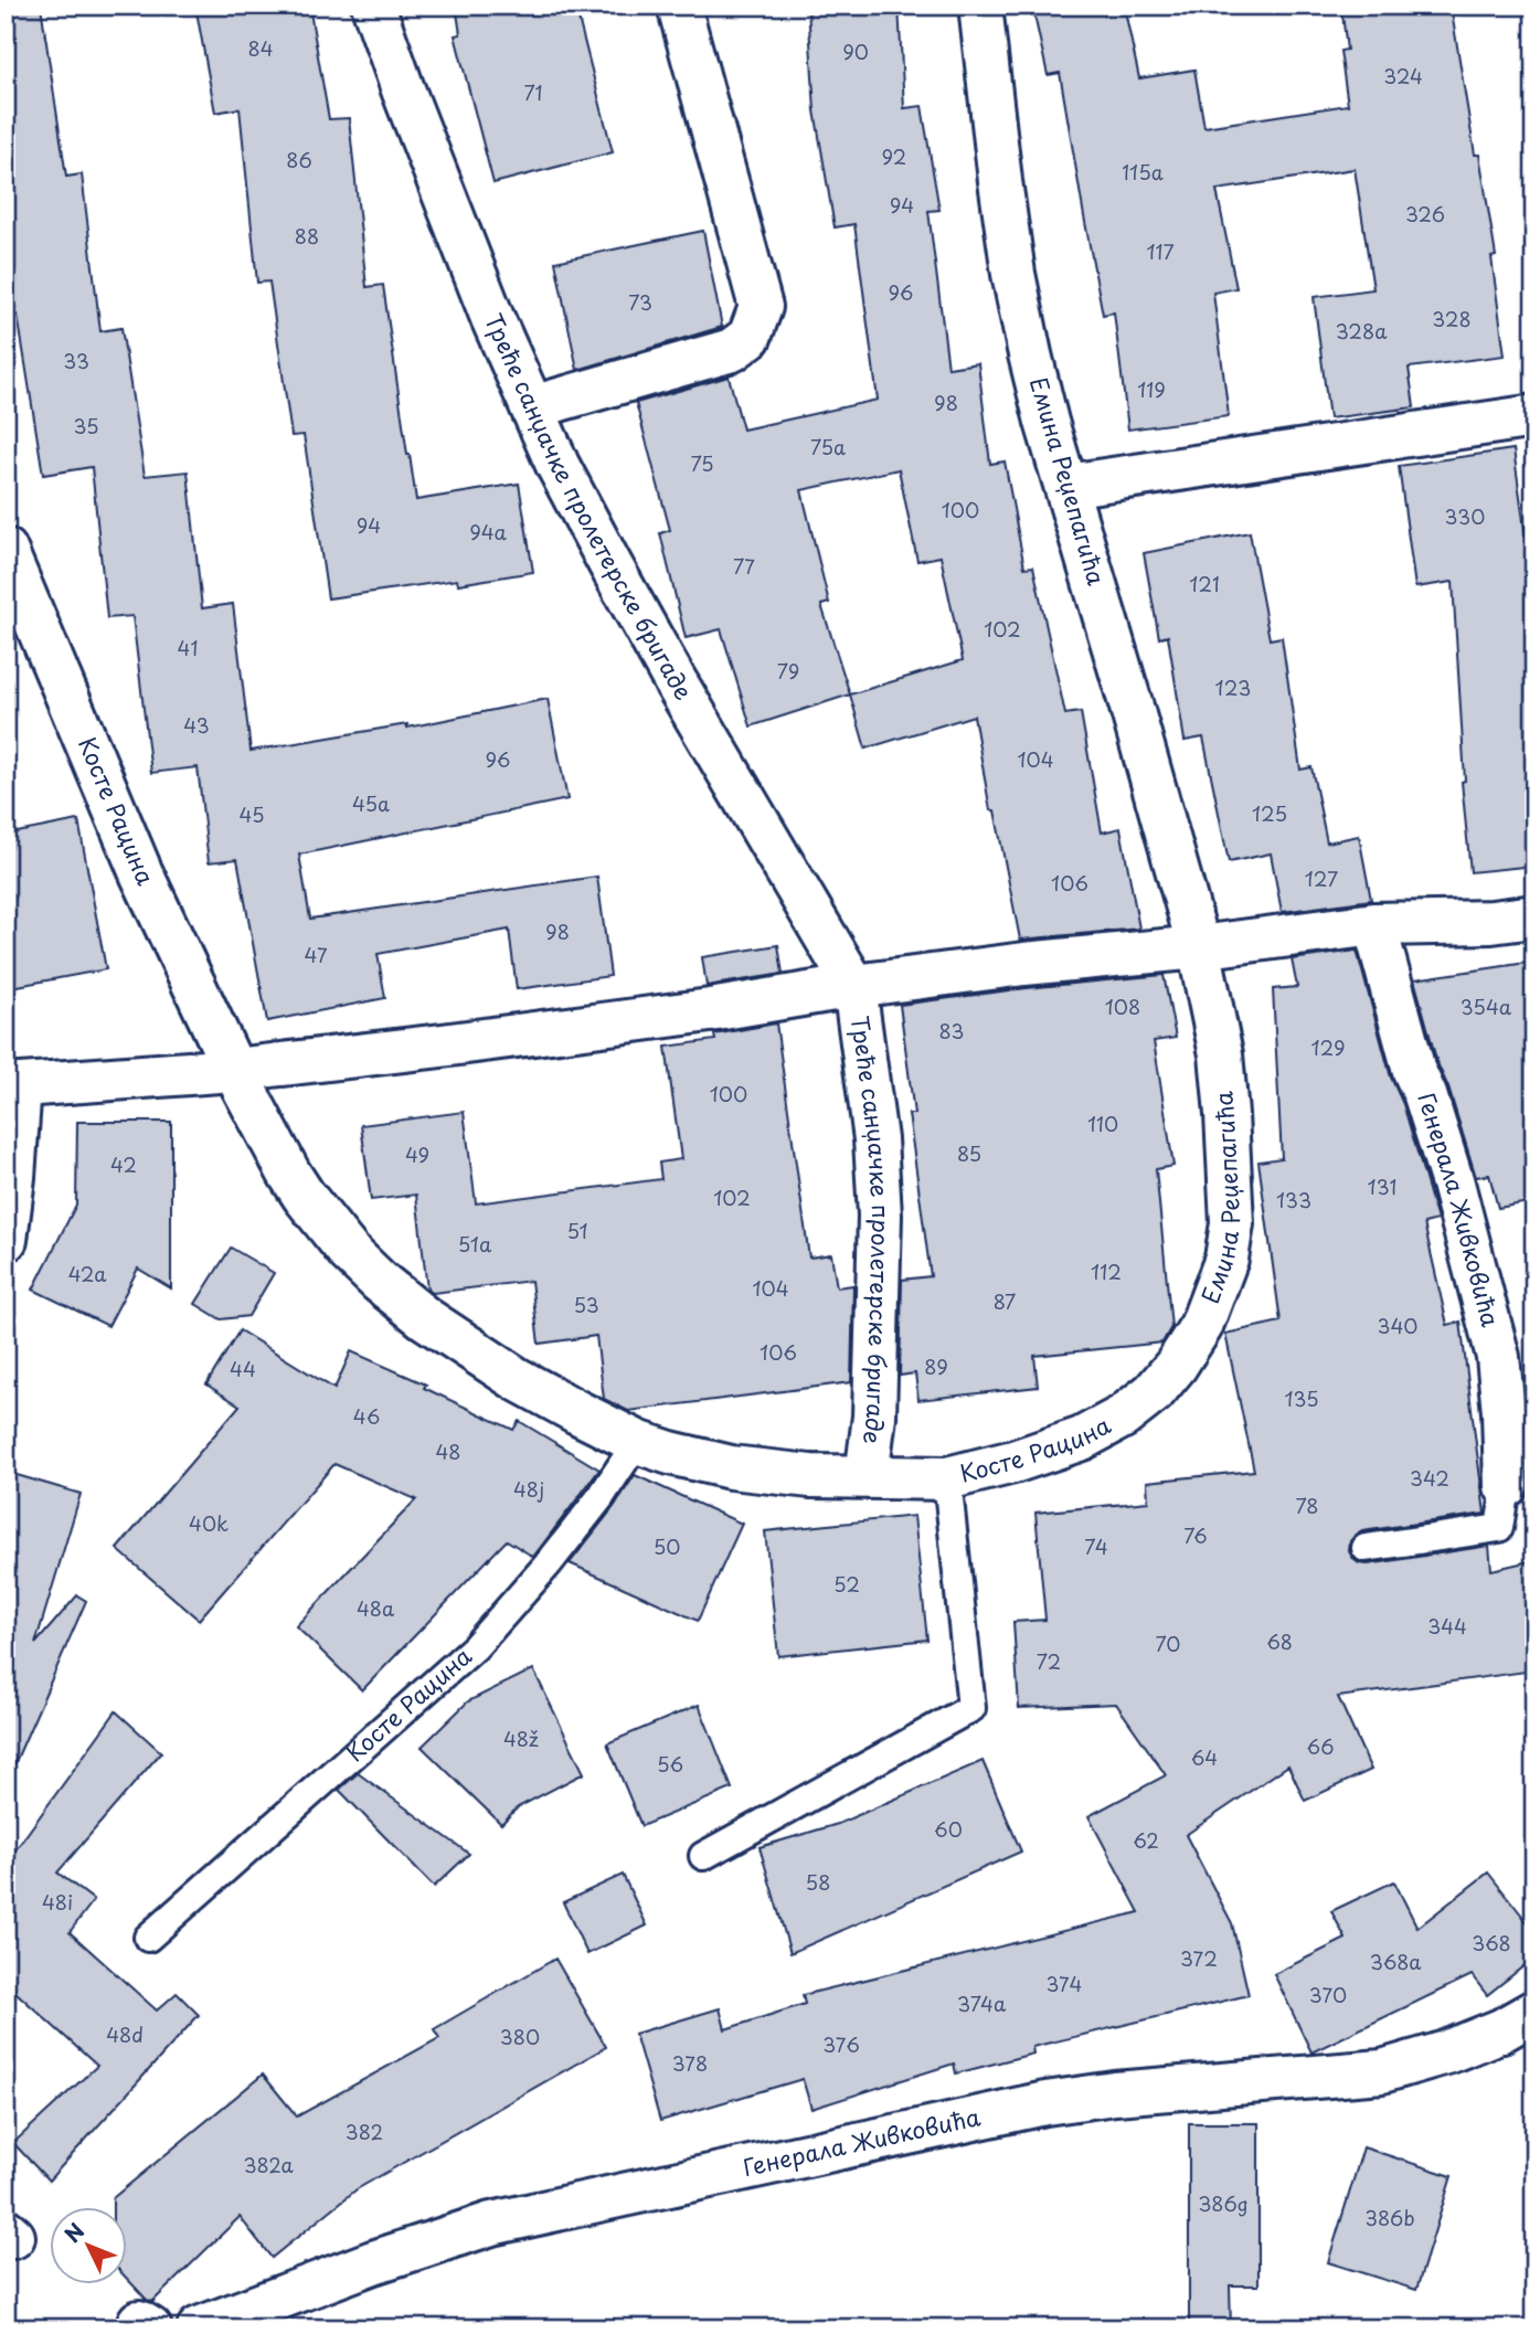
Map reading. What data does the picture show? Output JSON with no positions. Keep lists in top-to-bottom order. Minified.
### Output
{"streets":{"street":["Емина Реџепагића","Треће санџачке пролетерске бригаде","Косте Рацина","Генерала Живковића"]},"crossings":[["Емина Реџепагића","Треће санџачке пролетерске бригаде"],["Емина Реџепагића","Косте Рацина"],["Треће санџачке пролетерске бригаде","Косте Рацина"]],"house_numbers":["84","90","324","71","92","86","115a","94","326","88","117","96","73","328","328a","33","119","98","35","75a","75","100","330","94","94a","77","121","102","41","79","123","43","96","104","45a","125","45","127","106","98","47","108","354a","83","129","100","110","85","49","42","131","102","133","51","51a","112","42a","104","87","53","340","106","89","44","135","46","48","342","48j","78","40k","76","50","74","52","48a","344","68","70","72","48ž","66","64","56","60","62","58","48i","368","372","368a","374","370","374a","48d","380","376","378","382","382a","386g","386b"],"north":"top left"}
